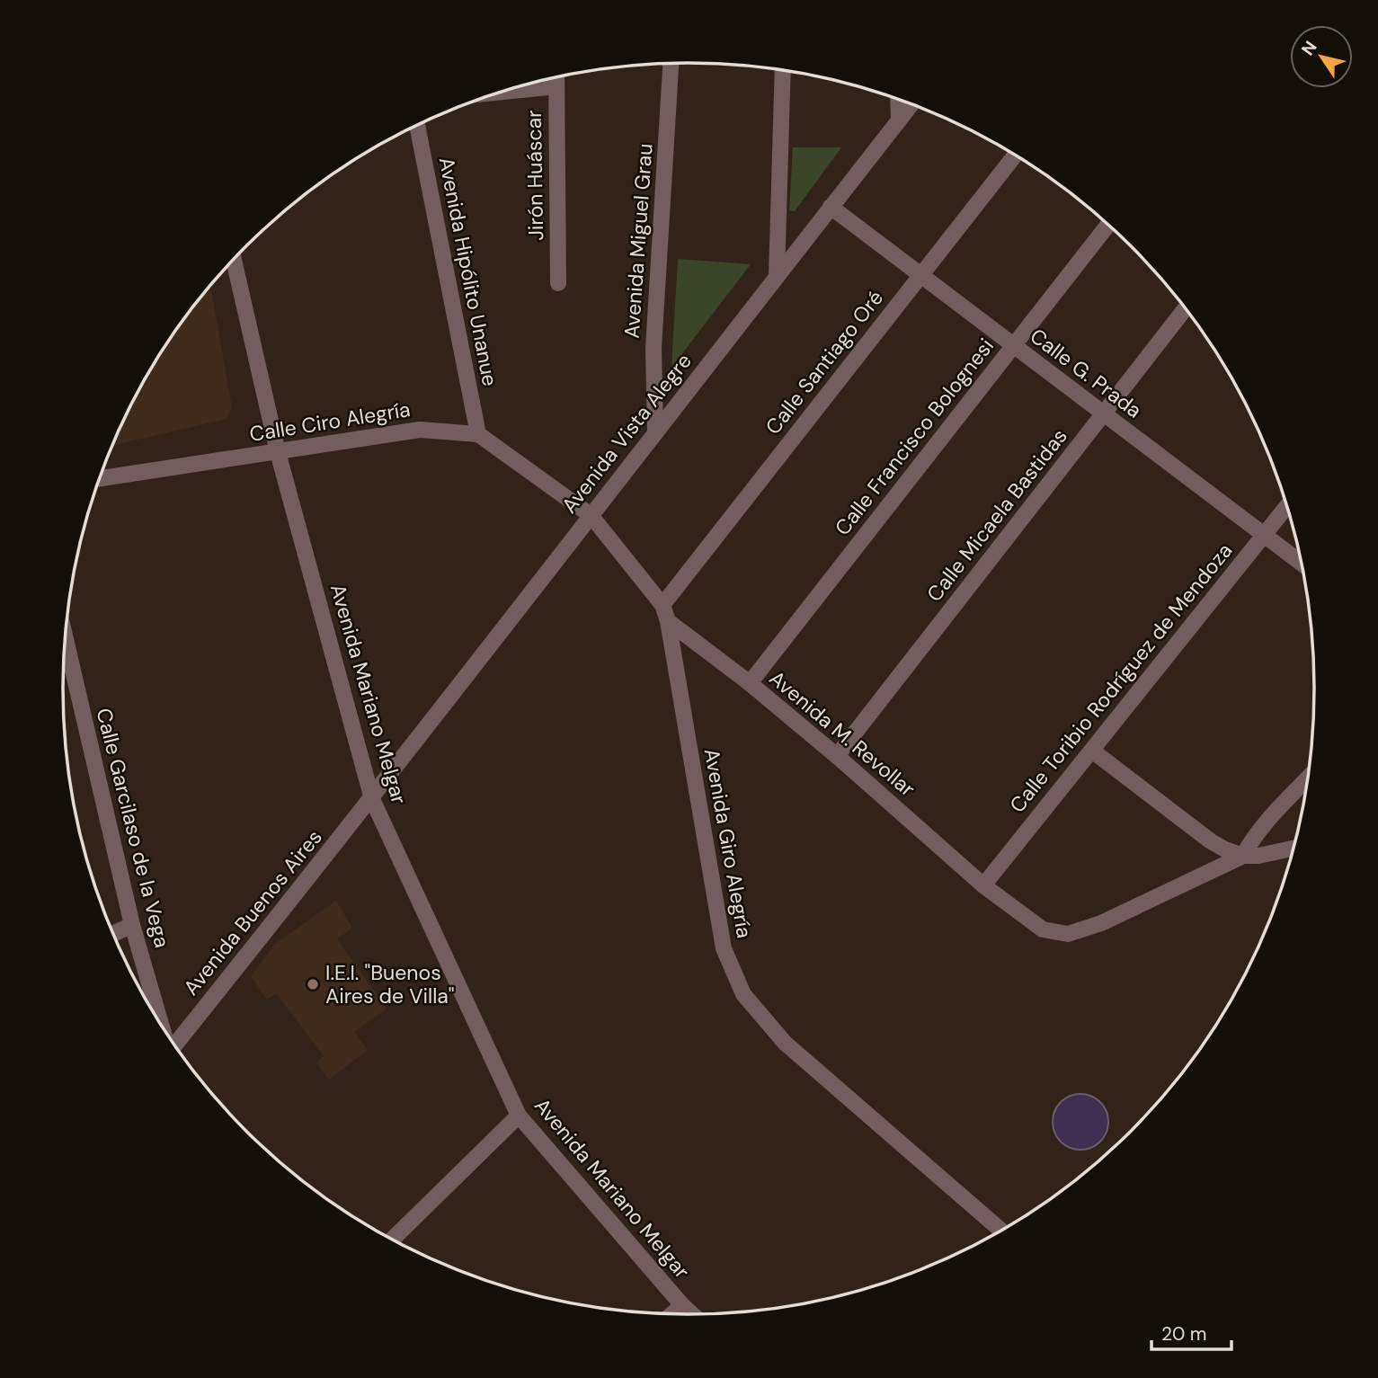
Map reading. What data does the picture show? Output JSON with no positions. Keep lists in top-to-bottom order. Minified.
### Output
{"streets":{"street":["Jirón Huáscar","Avenida Miguel Grau","Avenida Hipólito Unanue","Calle Santiago Oré","Calle G. Prada","Calle Ciro Alegría","Avenida Vista Alegre","Calle Francisco Bolognesi","Calle Micaela Bastidas","Calle Toribio Rodríguez de Mendoza","Avenida Mariano Melgar","Avenida M. Revollar","Calle Garcilaso de la Vega","Avenida Giro Alegría","Avenida Buenos Aires"]},"crossings":[["Avenida Miguel Grau","Avenida Vista Alegre"],["Avenida Hipólito Unanue","Calle Ciro Alegría"],["Calle Santiago Oré","Calle G. Prada"],["Calle Santiago Oré","Avenida Giro Alegría"],["Calle G. Prada","Avenida Vista Alegre"],["Calle G. Prada","Calle Francisco Bolognesi"],["Calle G. Prada","Calle Micaela Bastidas"],["Calle G. Prada","Calle Toribio Rodríguez de Mendoza"],["Calle Ciro Alegría","Avenida Mariano Melgar"],["Avenida Vista Alegre","Avenida Mariano Melgar"],["Avenida Vista Alegre","Avenida Giro Alegría"],["Avenida Vista Alegre","Avenida Buenos Aires"],["Calle Francisco Bolognesi","Avenida M. Revollar"],["Calle Micaela Bastidas","Avenida M. Revollar"],["Calle Toribio Rodríguez de Mendoza","Avenida M. Revollar"],["Avenida Mariano Melgar","Avenida Buenos Aires"],["Avenida M. Revollar","Avenida Giro Alegría"]],"places":["I.E.I. \"Buenos Aires de Villa\""],"scale_bar":"20 m","north":"top left"}
